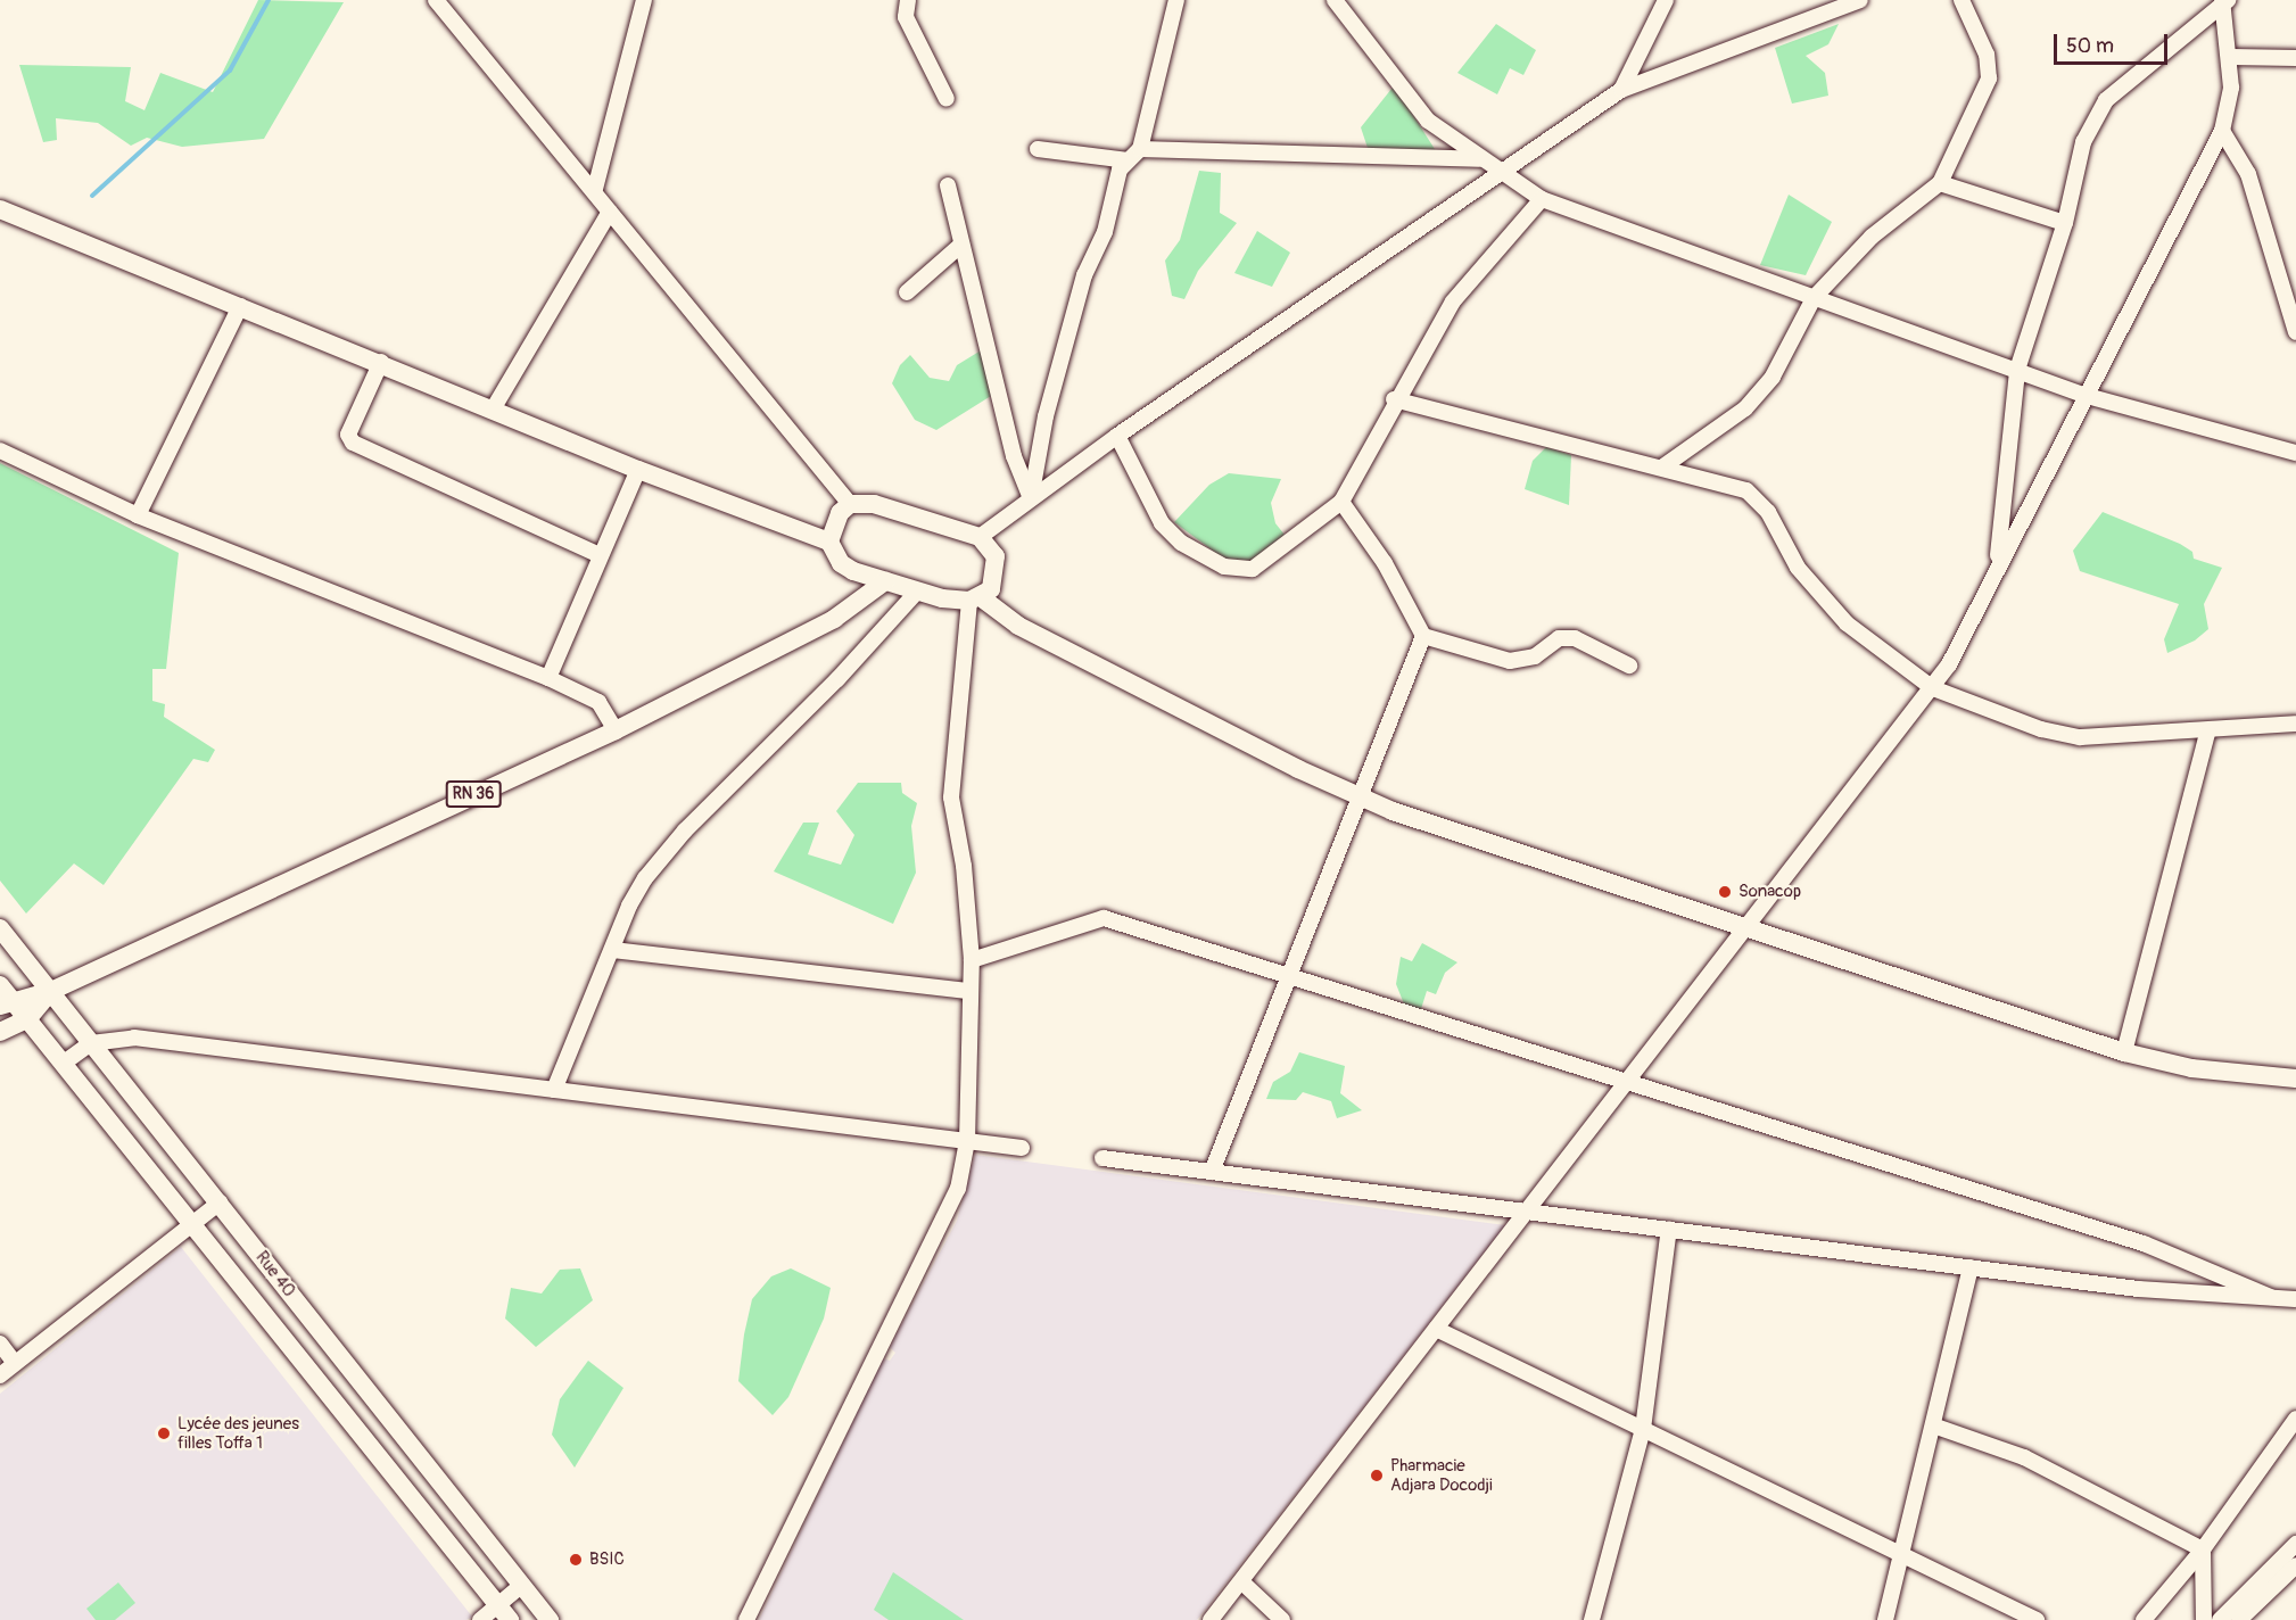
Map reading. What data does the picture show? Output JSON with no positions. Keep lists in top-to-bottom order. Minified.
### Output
{"streets":{"main road":["RN 36","Rue 40"]},"crossings":[["RN 36","Rue 40"]],"places":["Sonacop","Lycée des jeunes filles Toffa 1","Pharmacie Adjara Docodji","BSIC"],"scale_bar":"50 m"}
